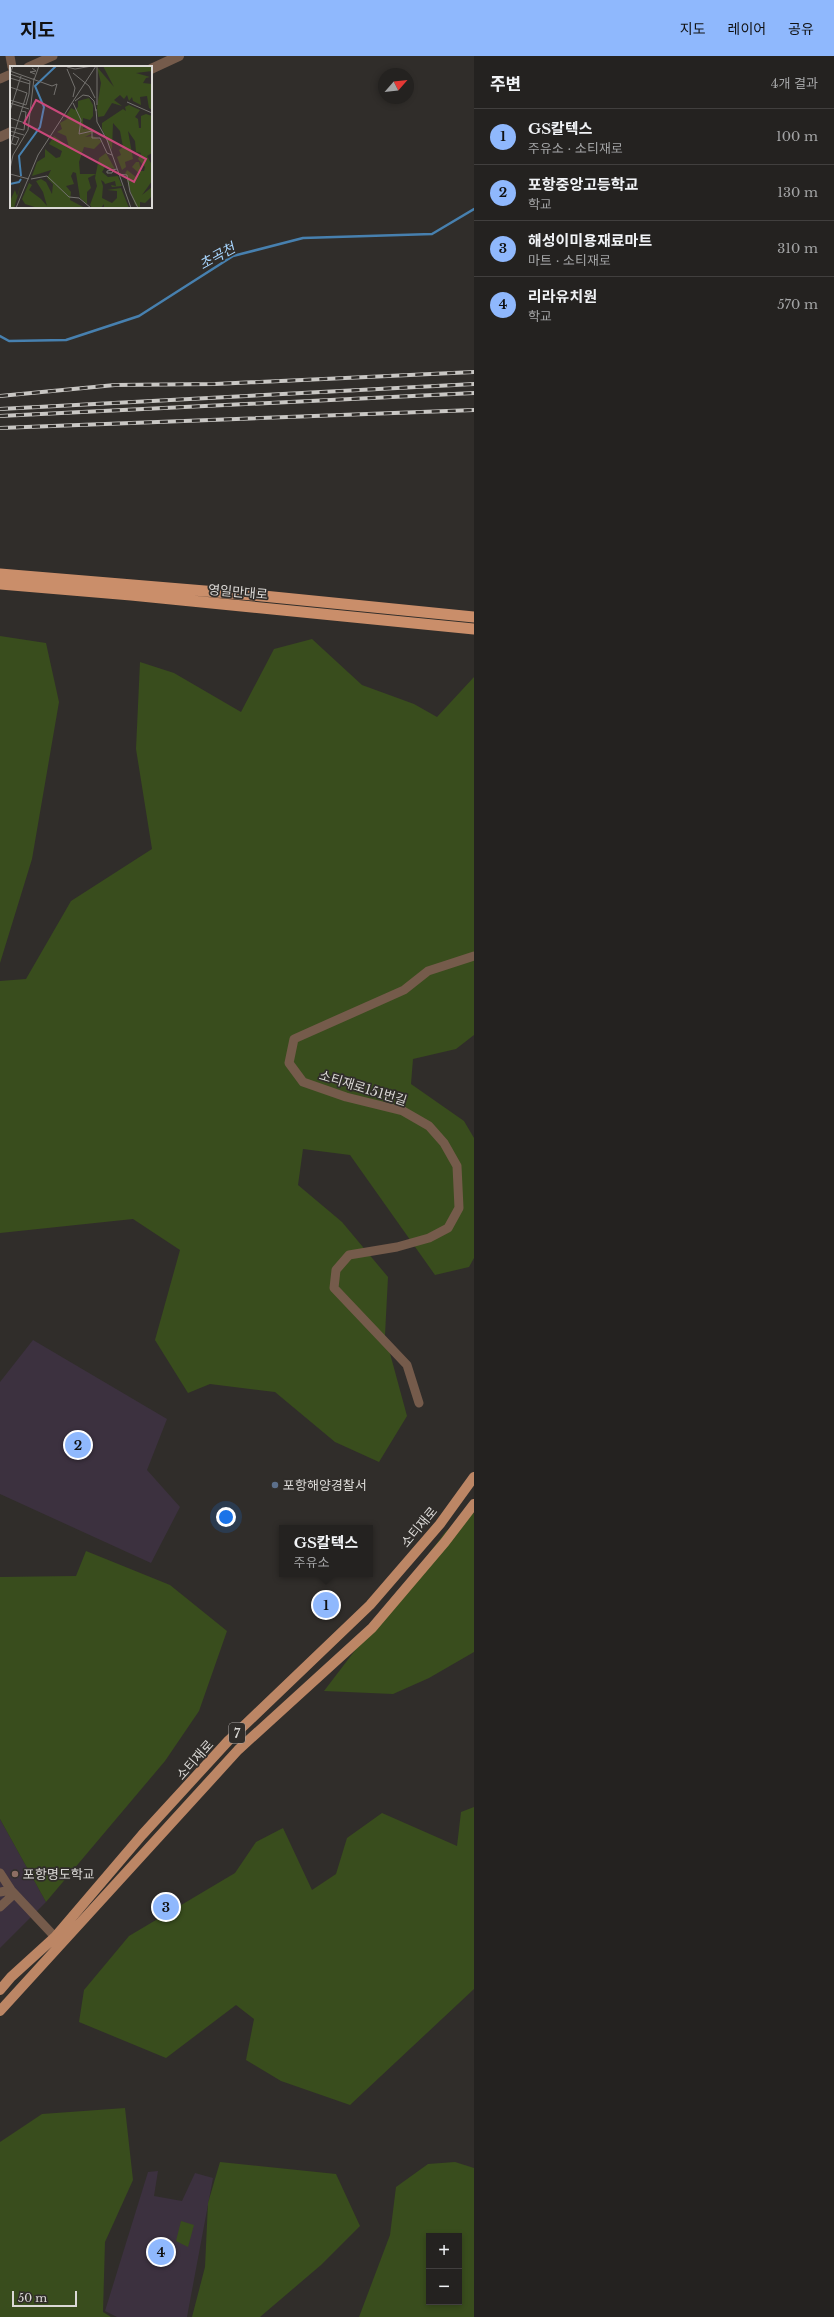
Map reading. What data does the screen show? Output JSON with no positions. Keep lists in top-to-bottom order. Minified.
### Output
{"streets":{"highway":["영일만대로"],"main road":["소티재로","7"],"street":["소티재로151번길"]},"water":["초곡천"],"places":["포항해양경찰서","포항명도학교"],"scale_bar":"50 m","north":"top right","page":{"header":"지도","nav":["지도","레이어","공유"],"heading":["주변","4개 결과"],"list":[{"mark":"1","name":"GS칼텍스","note":"주유소 · 소티재로","value":"100 m"},{"mark":"2","name":"포항중앙고등학교","note":"학교","value":"130 m"},{"mark":"3","name":"해성이미용재료마트","note":"마트 · 소티재로","value":"310 m"},{"mark":"4","name":"리라유치원","note":"학교","value":"570 m"}],"pins":["2","1","3","4"],"popup":["GS칼텍스","주유소"],"map_buttons":["+","−"],"scale":"50 m"}}
